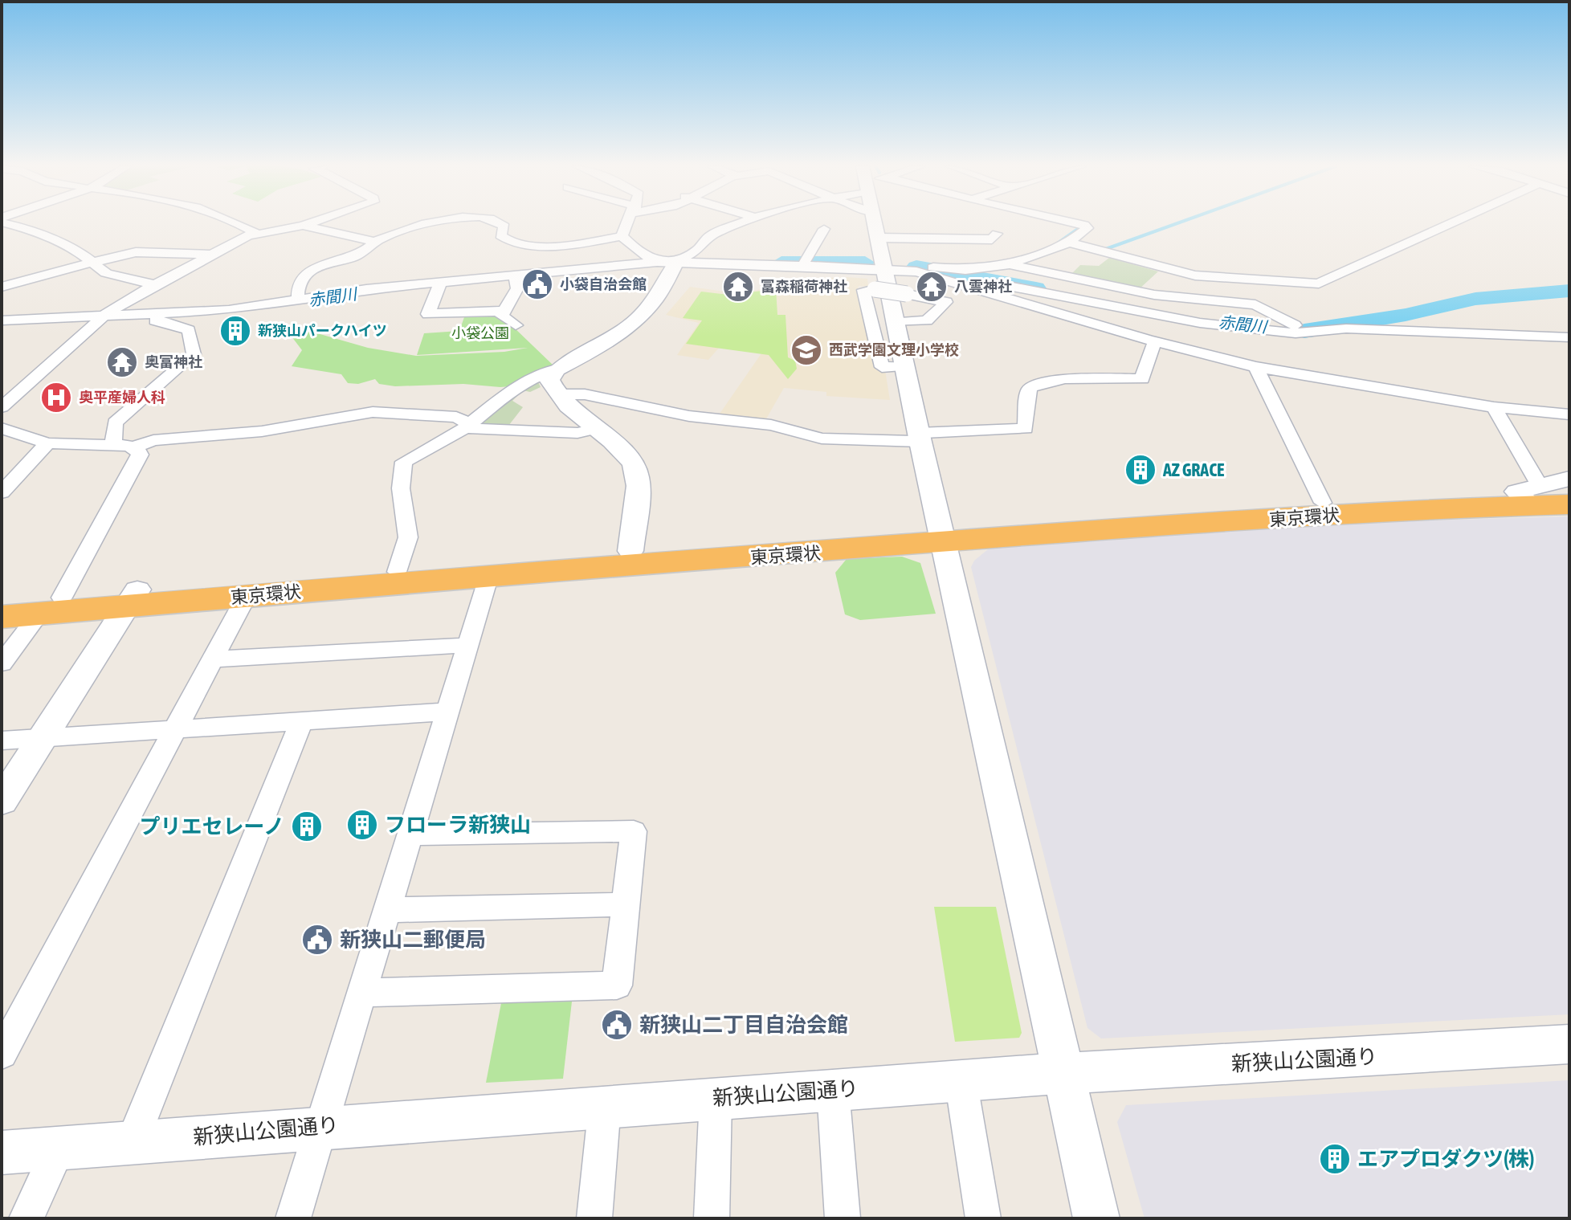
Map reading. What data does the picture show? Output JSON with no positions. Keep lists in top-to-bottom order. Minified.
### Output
{"streets":{"highway":["東京環状"],"street":["新狭山公園通り"]},"water":["赤間川"],"parks":["小袋公園"],"places":{"public building":["小袋自治会館","新狭山二郵便局","新狭山二丁目自治会館"],"temple":["冨森稲荷神社","八雲神社","奥富神社"],"building":["新狭山パークハイツ","AZ GRACE","フローラ新狭山","プリエセレーノ","エアプロダクツ(株)"],"school or university":["西武学園文理小学校"],"hospital":["奥平産婦人科"]}}
